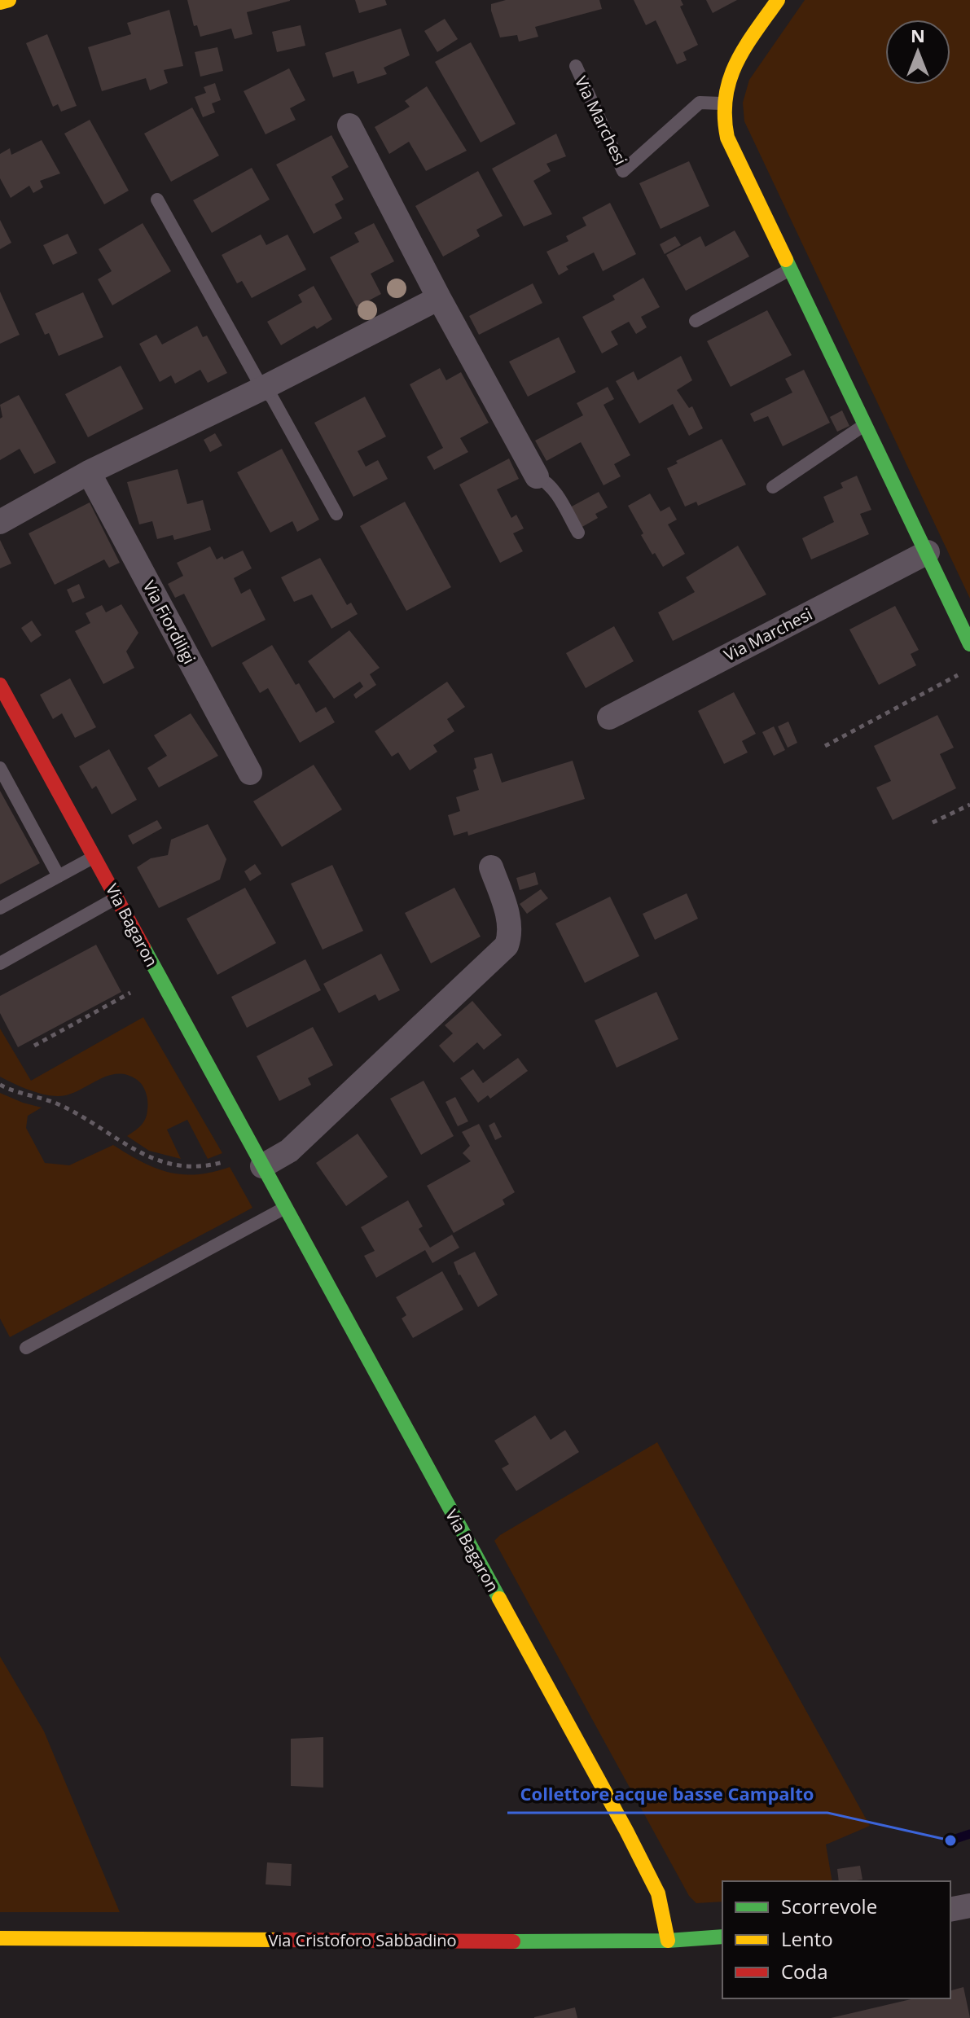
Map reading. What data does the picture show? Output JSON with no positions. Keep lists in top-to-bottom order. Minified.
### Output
{"streets":{"street":["Via Marchesi","Via Fiordiligi","Via Bagaron","Via Cristoforo Sabbadino"]},"crossings":[["Via Bagaron","Via Cristoforo Sabbadino"]],"places":["Collettore acque basse Campalto"],"legend":["Scorrevole","Lento","Coda"],"north":"top"}
